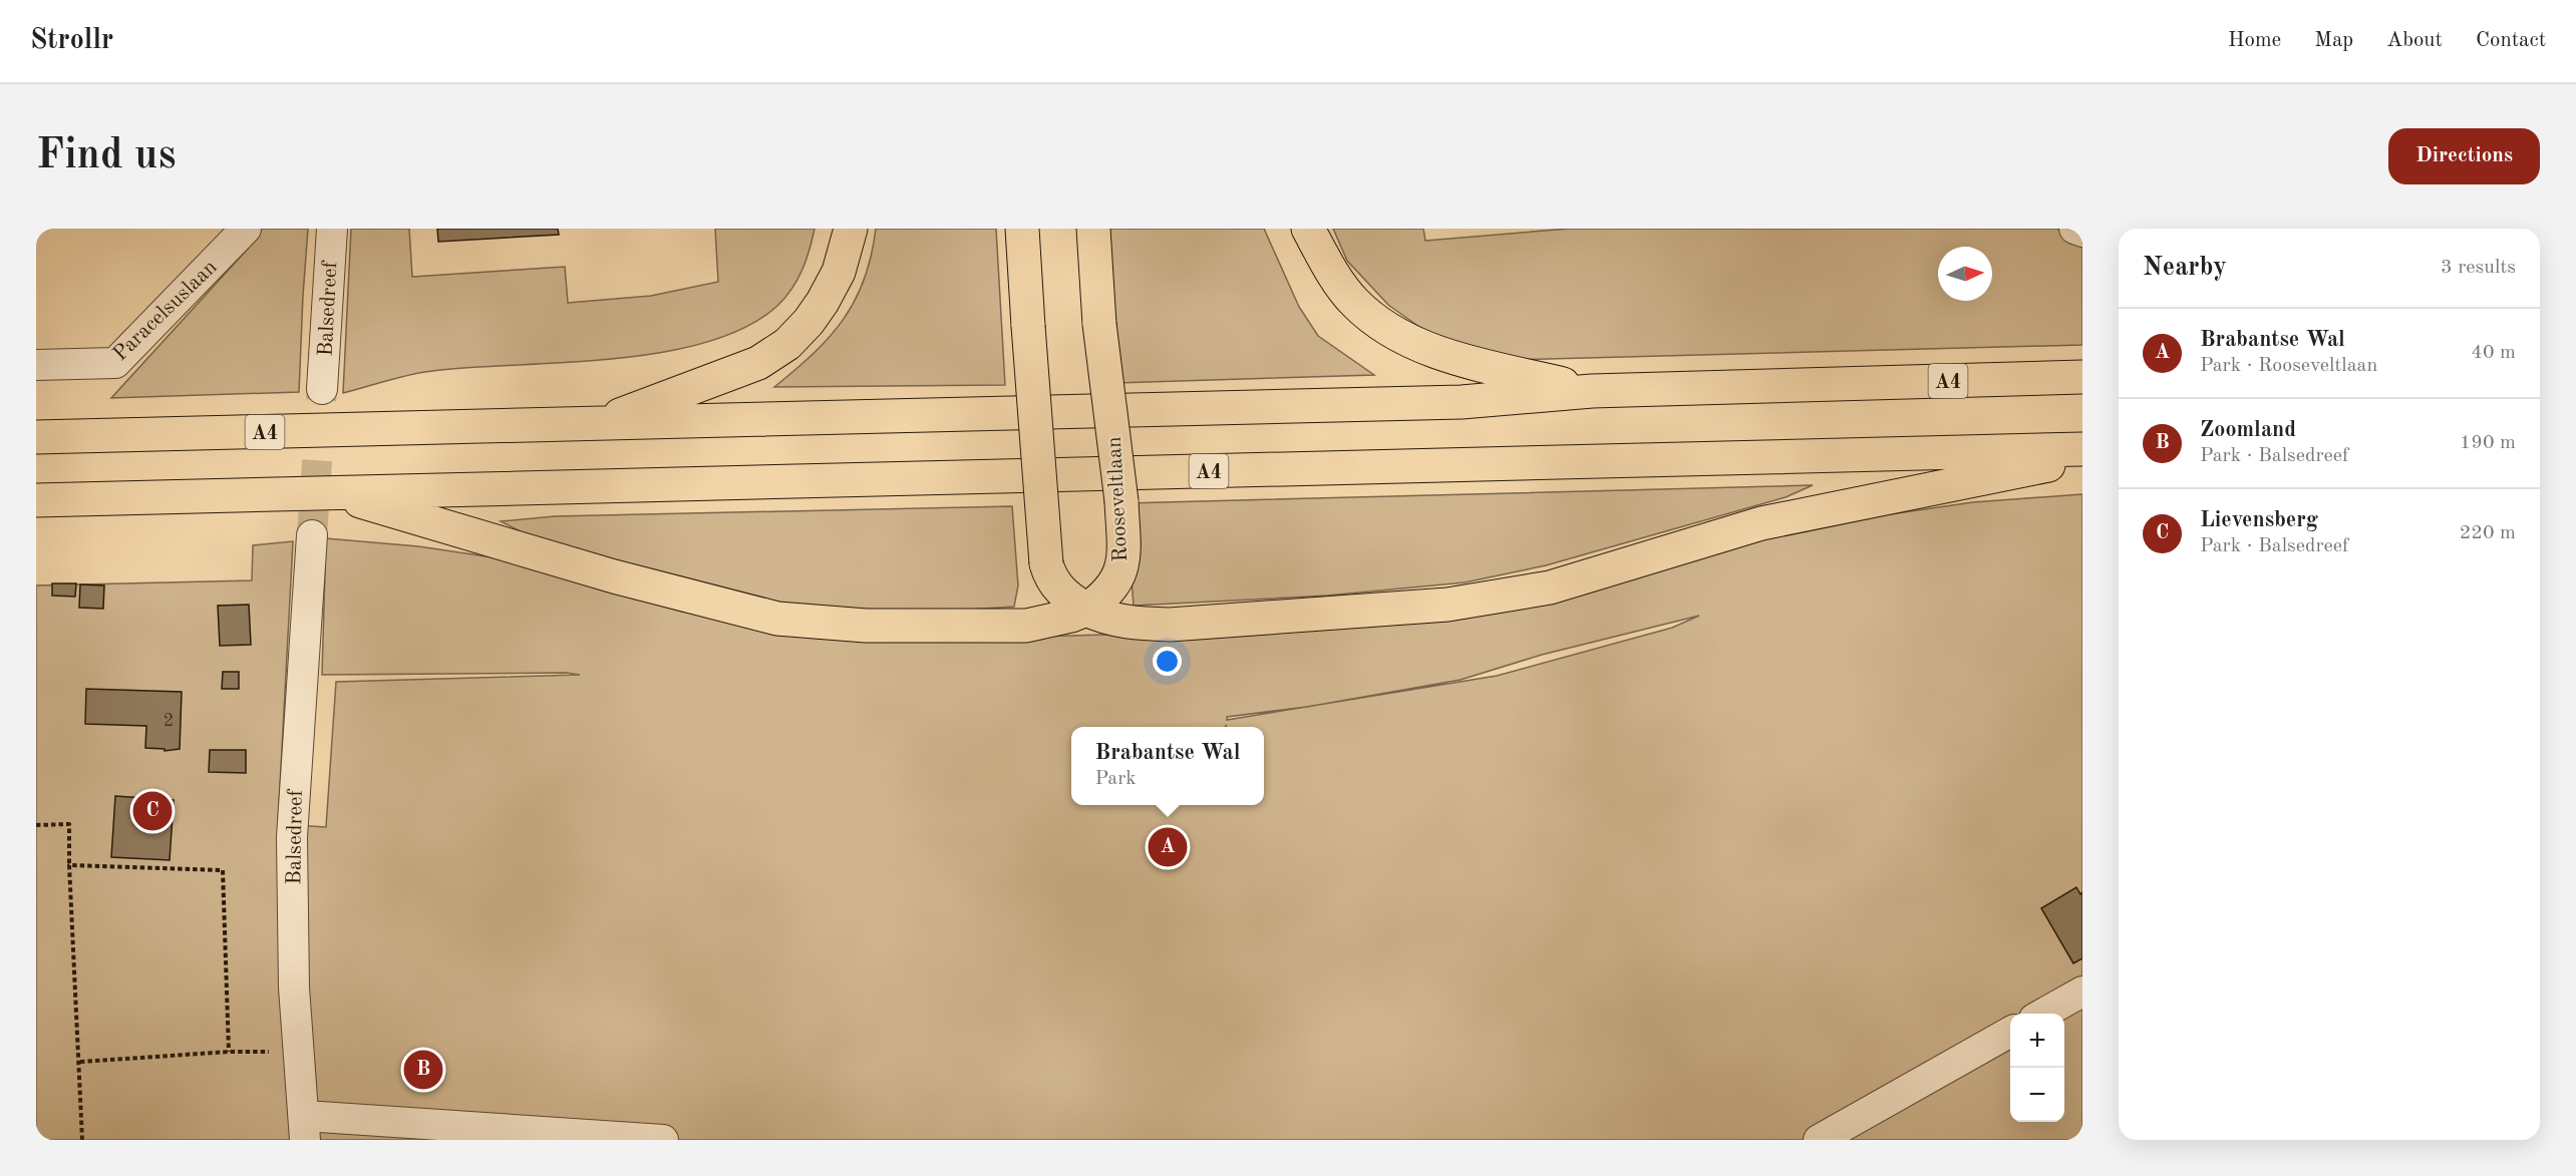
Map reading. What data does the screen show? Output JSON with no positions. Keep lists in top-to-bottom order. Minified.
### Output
{"streets":{"main road":["A4","Rooseveltlaan"],"street":["Balsedreef","Paracelsuslaan"]},"crossings":[["A4","Rooseveltlaan"]],"house_numbers":["2"],"north":"right","page":{"header":"Strollr","nav":["Home","Map","About","Contact"],"buttons":"Directions","title":"Find us","heading":["Nearby","3 results"],"list":[{"mark":"A","name":"Brabantse Wal","note":"Park · Rooseveltlaan","value":"40 m"},{"mark":"B","name":"Zoomland","note":"Park · Balsedreef","value":"190 m"},{"mark":"C","name":"Lievensberg","note":"Park · Balsedreef","value":"220 m"}],"popup":["Brabantse Wal","Park"],"pins":["C","A","B"],"map_buttons":["+","−"]}}
